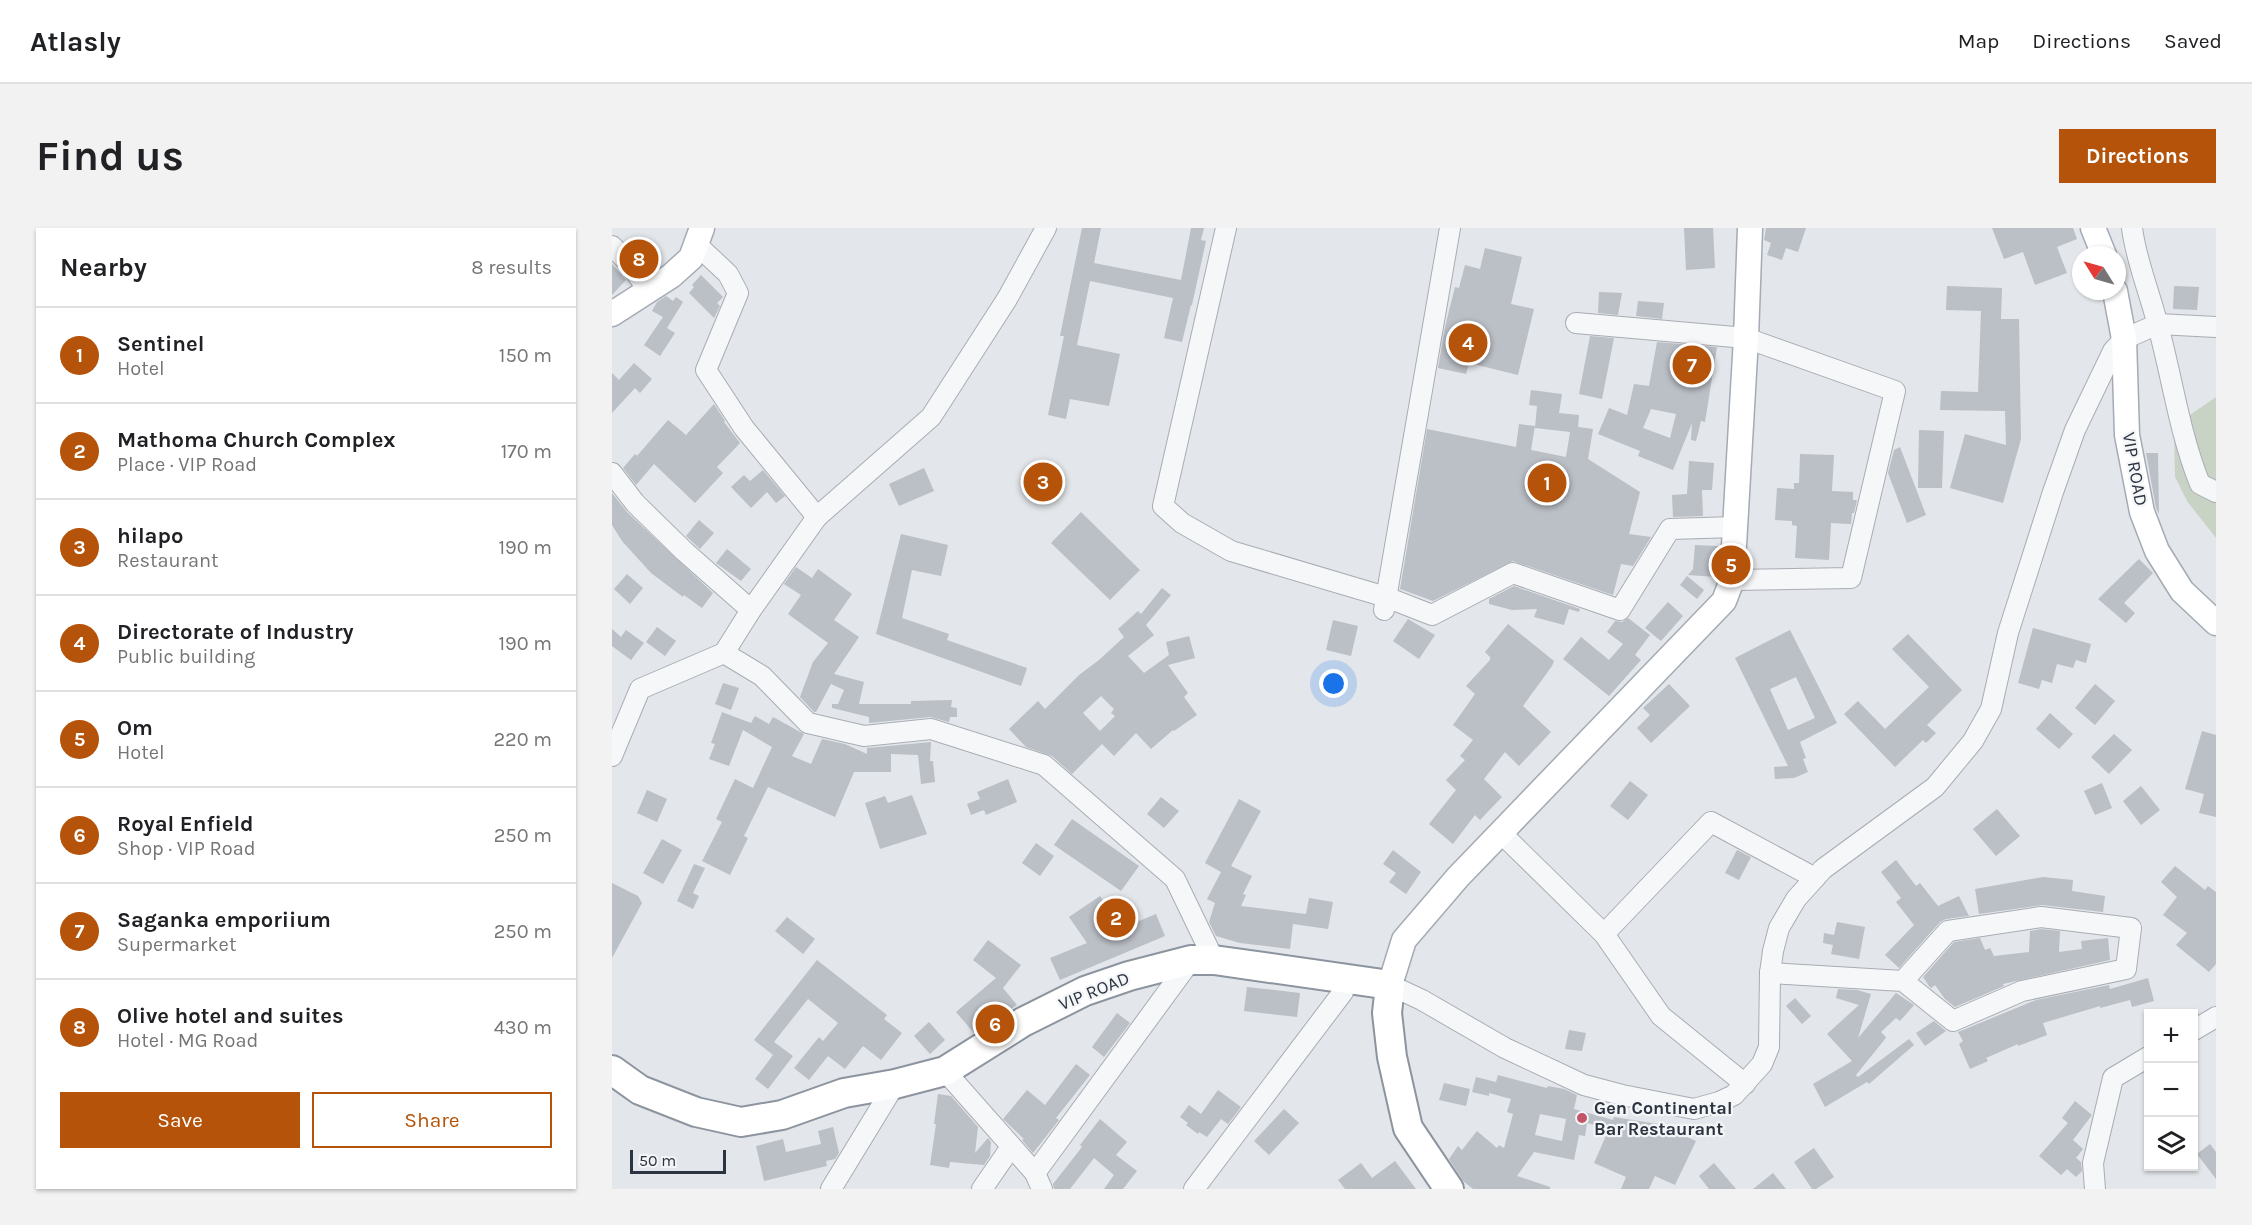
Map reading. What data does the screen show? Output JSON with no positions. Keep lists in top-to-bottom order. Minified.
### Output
{"streets":{"highway":["VIP ROAD"]},"places":["Gen Continental Bar Restaurant"],"scale_bar":"50 m","north":"top left","page":{"header":"Atlasly","nav":["Map","Directions","Saved"],"buttons":["Directions",["Save","Share"]],"title":"Find us","heading":["Nearby","8 results"],"pins":["8","4","7","3","1","5","2","6"],"list":[{"mark":"1","name":"Sentinel","note":"Hotel","value":"150 m"},{"mark":"2","name":"Mathoma Church Complex","note":"Place · VIP Road","value":"170 m"},{"mark":"3","name":"hilapo","note":"Restaurant","value":"190 m"},{"mark":"4","name":"Directorate of Industry","note":"Public building","value":"190 m"},{"mark":"5","name":"Om","note":"Hotel","value":"220 m"},{"mark":"6","name":"Royal Enfield","note":"Shop · VIP Road","value":"250 m"},{"mark":"7","name":"Saganka emporiium","note":"Supermarket","value":"250 m"},{"mark":"8","name":"Olive hotel and suites","note":"Hotel · MG Road","value":"430 m"}],"map_buttons":["+","−"],"scale":"50 m"}}
